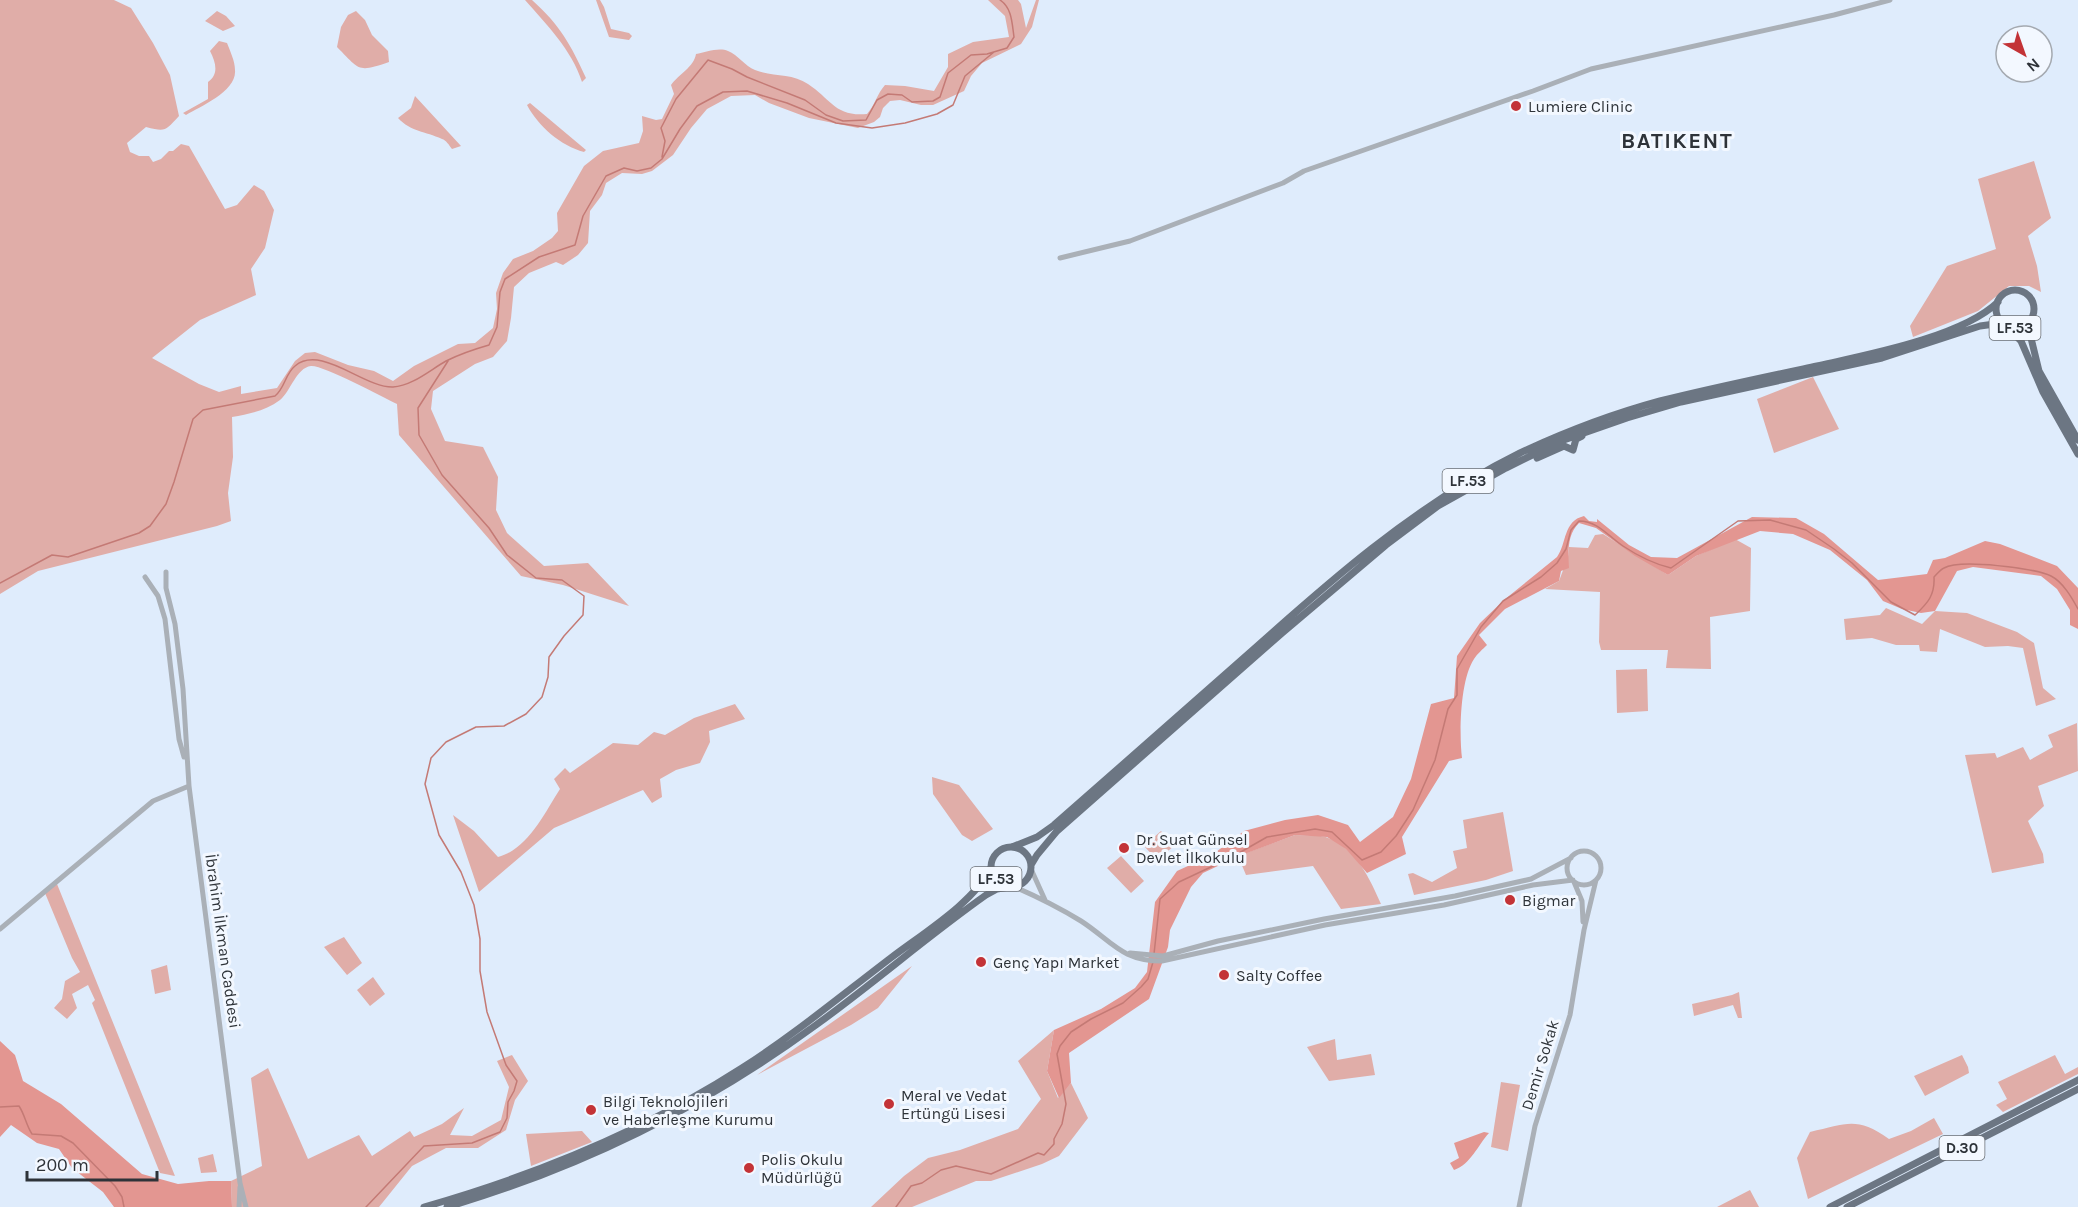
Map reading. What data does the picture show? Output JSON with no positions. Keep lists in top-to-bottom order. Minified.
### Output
{"streets":{"highway":["LF.53","D.30"],"street":["İbrahim İlkman Caddesi","Demir Sokak"]},"districts":["BATIKENT"],"places":["Lumiere Clinic","Dr. Suat Günsel Devlet İlkokulu","Bigmar","Genç Yapı Market","Salty Coffee","Meral ve Vedat Ertüngü Lisesi","Bilgi Teknolojileri ve Haberleşme Kurumu","Polis Okulu Müdürlüğü"],"scale_bar":"200 m","north":"bottom right"}
